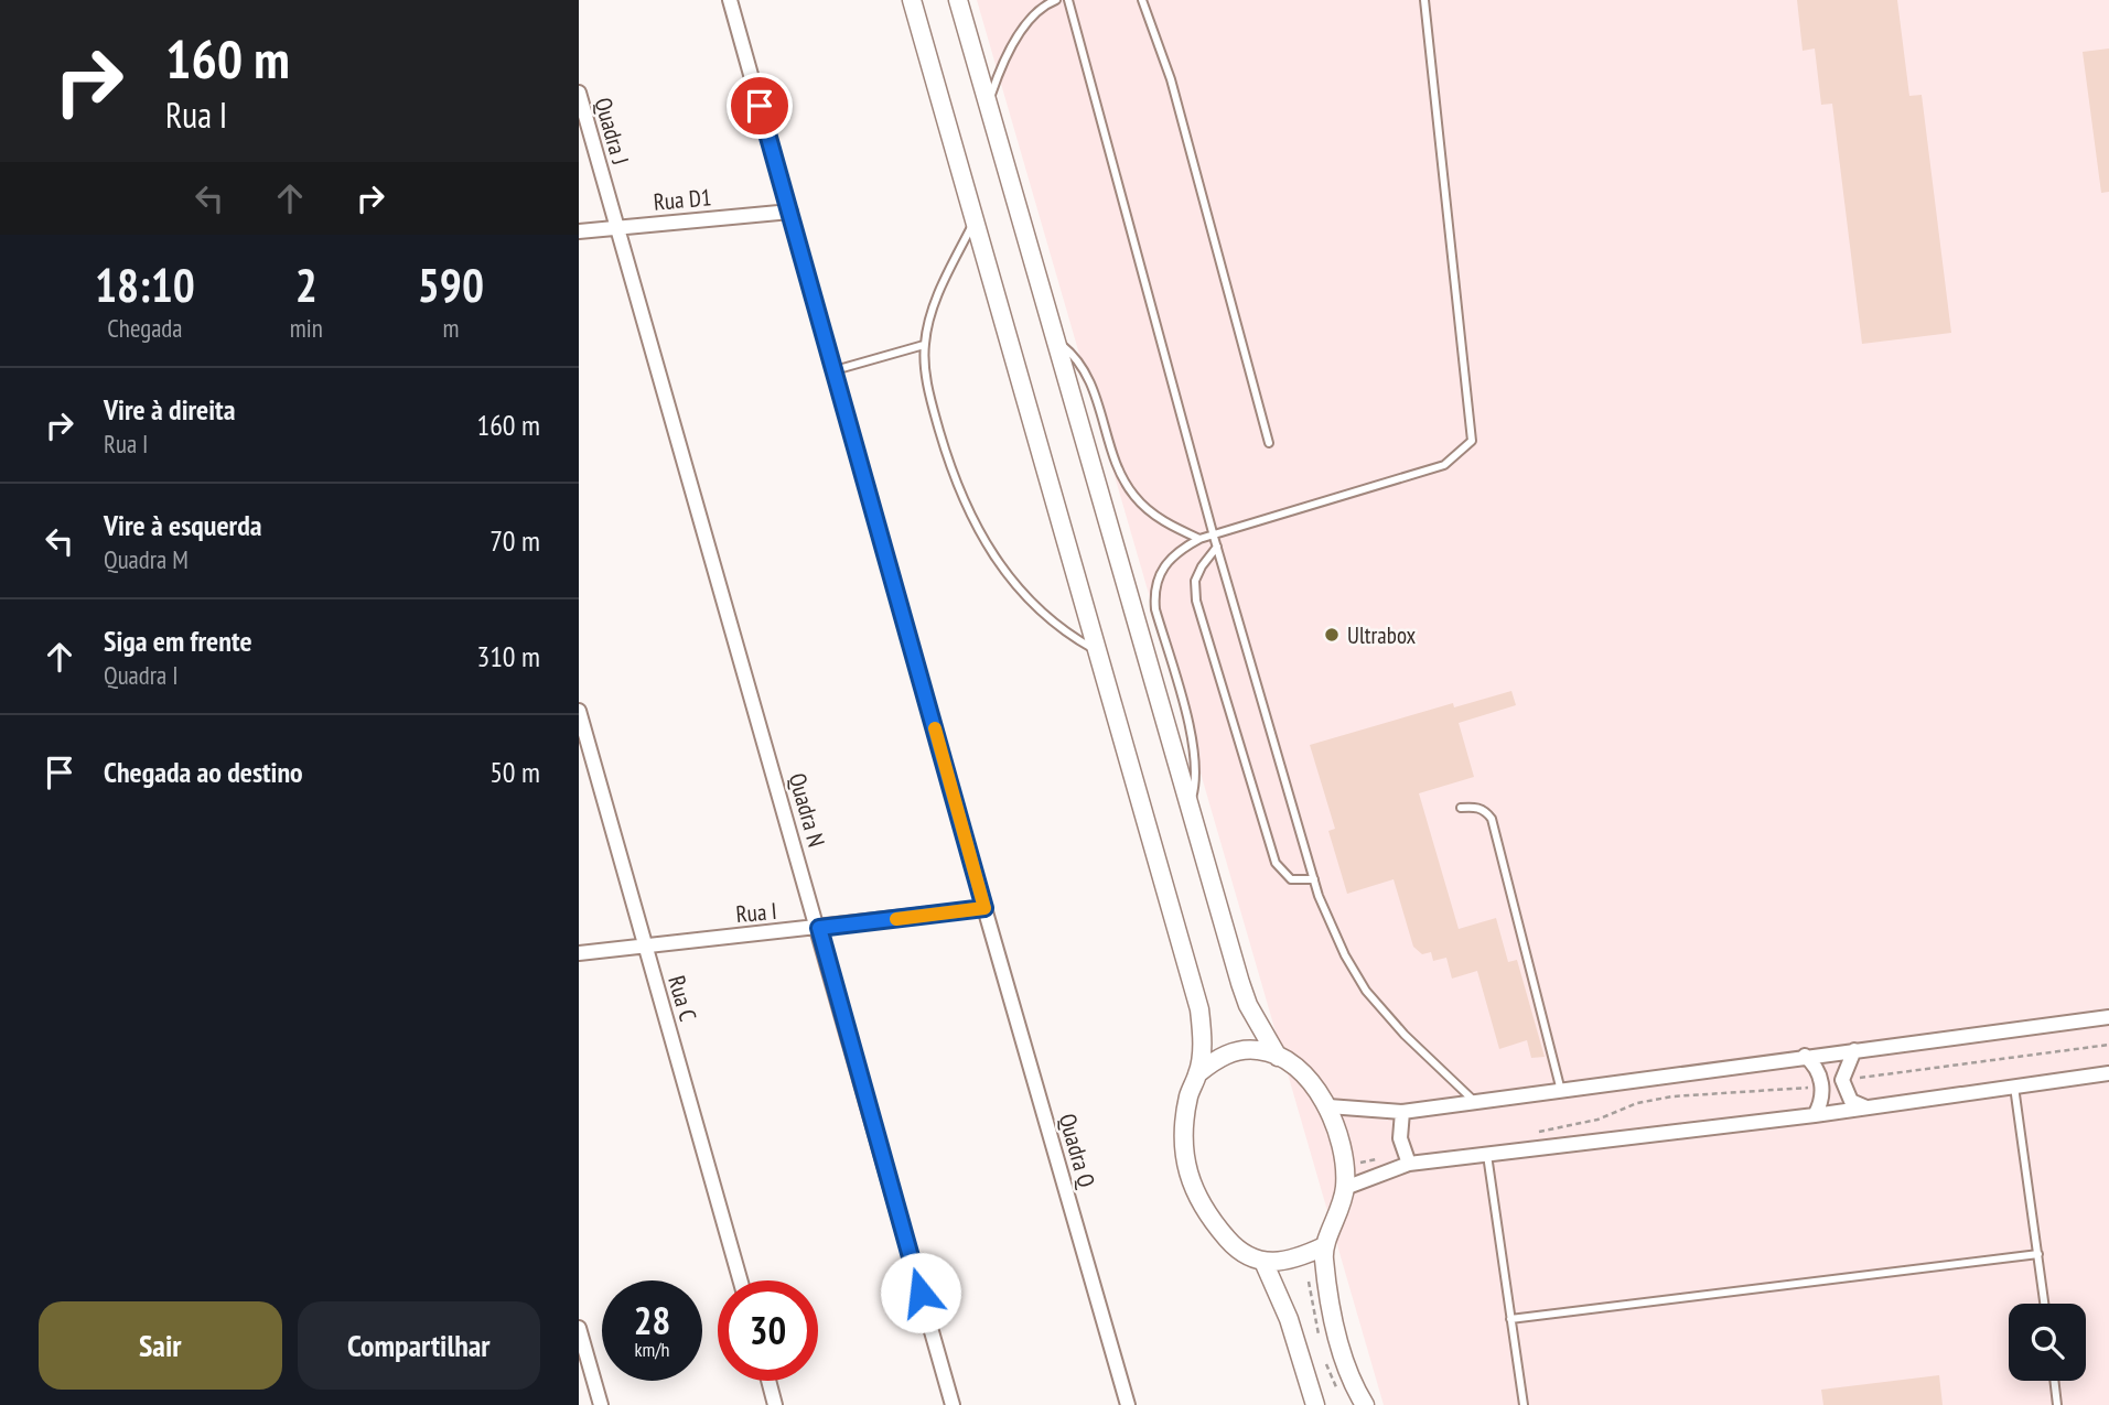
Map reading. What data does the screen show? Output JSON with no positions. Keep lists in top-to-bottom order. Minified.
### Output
{"streets":{"street":["Quadra J","Rua D1","Quadra N","Rua I","Rua C","Quadra Q"]},"crossings":[["Quadra J","Rua D1"],["Quadra J","Quadra N"],["Rua D1","Quadra N"],["Rua D1","Quadra Q"],["Quadra N","Rua I"],["Rua I","Rua C"],["Rua I","Quadra Q"]],"places":["Ultrabox"],"page":{"turn":["160 m","Rua I"],"eta":["18:10","Chegada","2","min","590","m"],"list":[{"name":"Vire à direita","note":"Rua I","value":"160 m"},{"name":"Vire à esquerda","note":"Quadra M","value":"70 m"},{"name":"Siga em frente","note":"Quadra I","value":"310 m"},{"name":"Chegada ao destino","value":"50 m"}],"speed":"28 km/h","limit":"30","buttons":["Sair","Compartilhar"]}}
